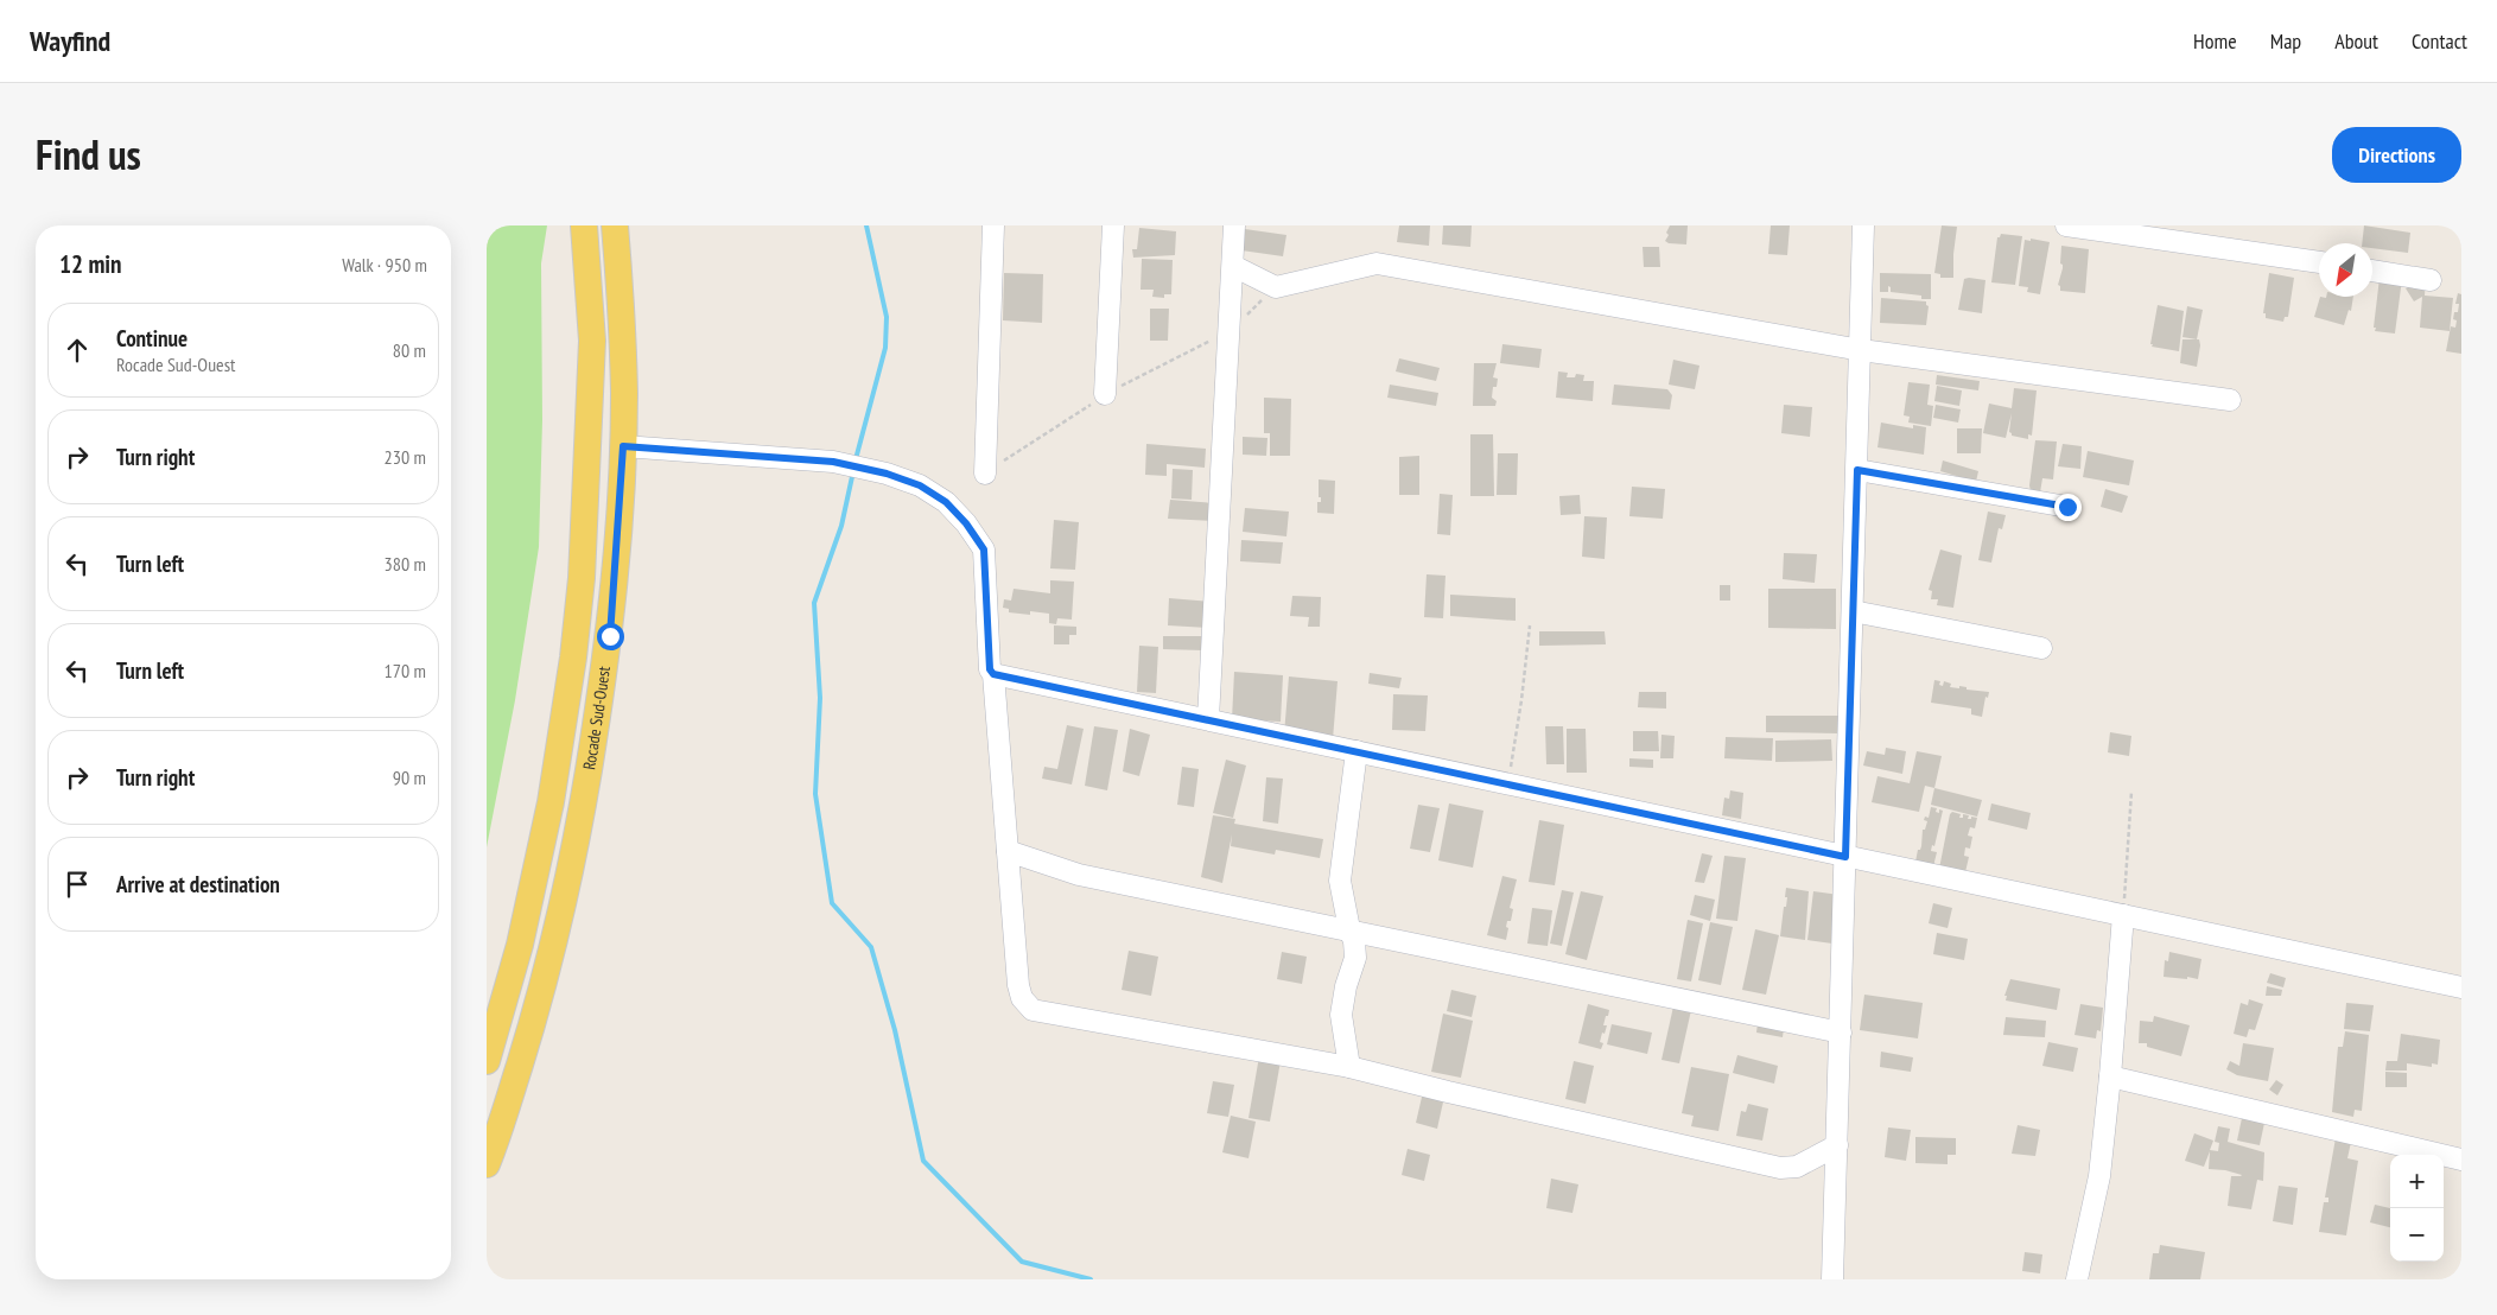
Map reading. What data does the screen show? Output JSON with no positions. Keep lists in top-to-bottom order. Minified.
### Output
{"streets":{"main road":["Rocade Sud-Ouest"]},"north":"bottom left","page":{"header":"Wayfind","nav":["Home","Map","About","Contact"],"title":"Find us","buttons":"Directions","heading":["12 min","Walk · 950 m"],"list":[["Continue","Rocade Sud-Ouest","80 m"],["Turn right","230 m"],["Turn left","380 m"],["Turn left","170 m"],["Turn right","90 m"],"Arrive at destination"],"map_buttons":["+","−"]}}
